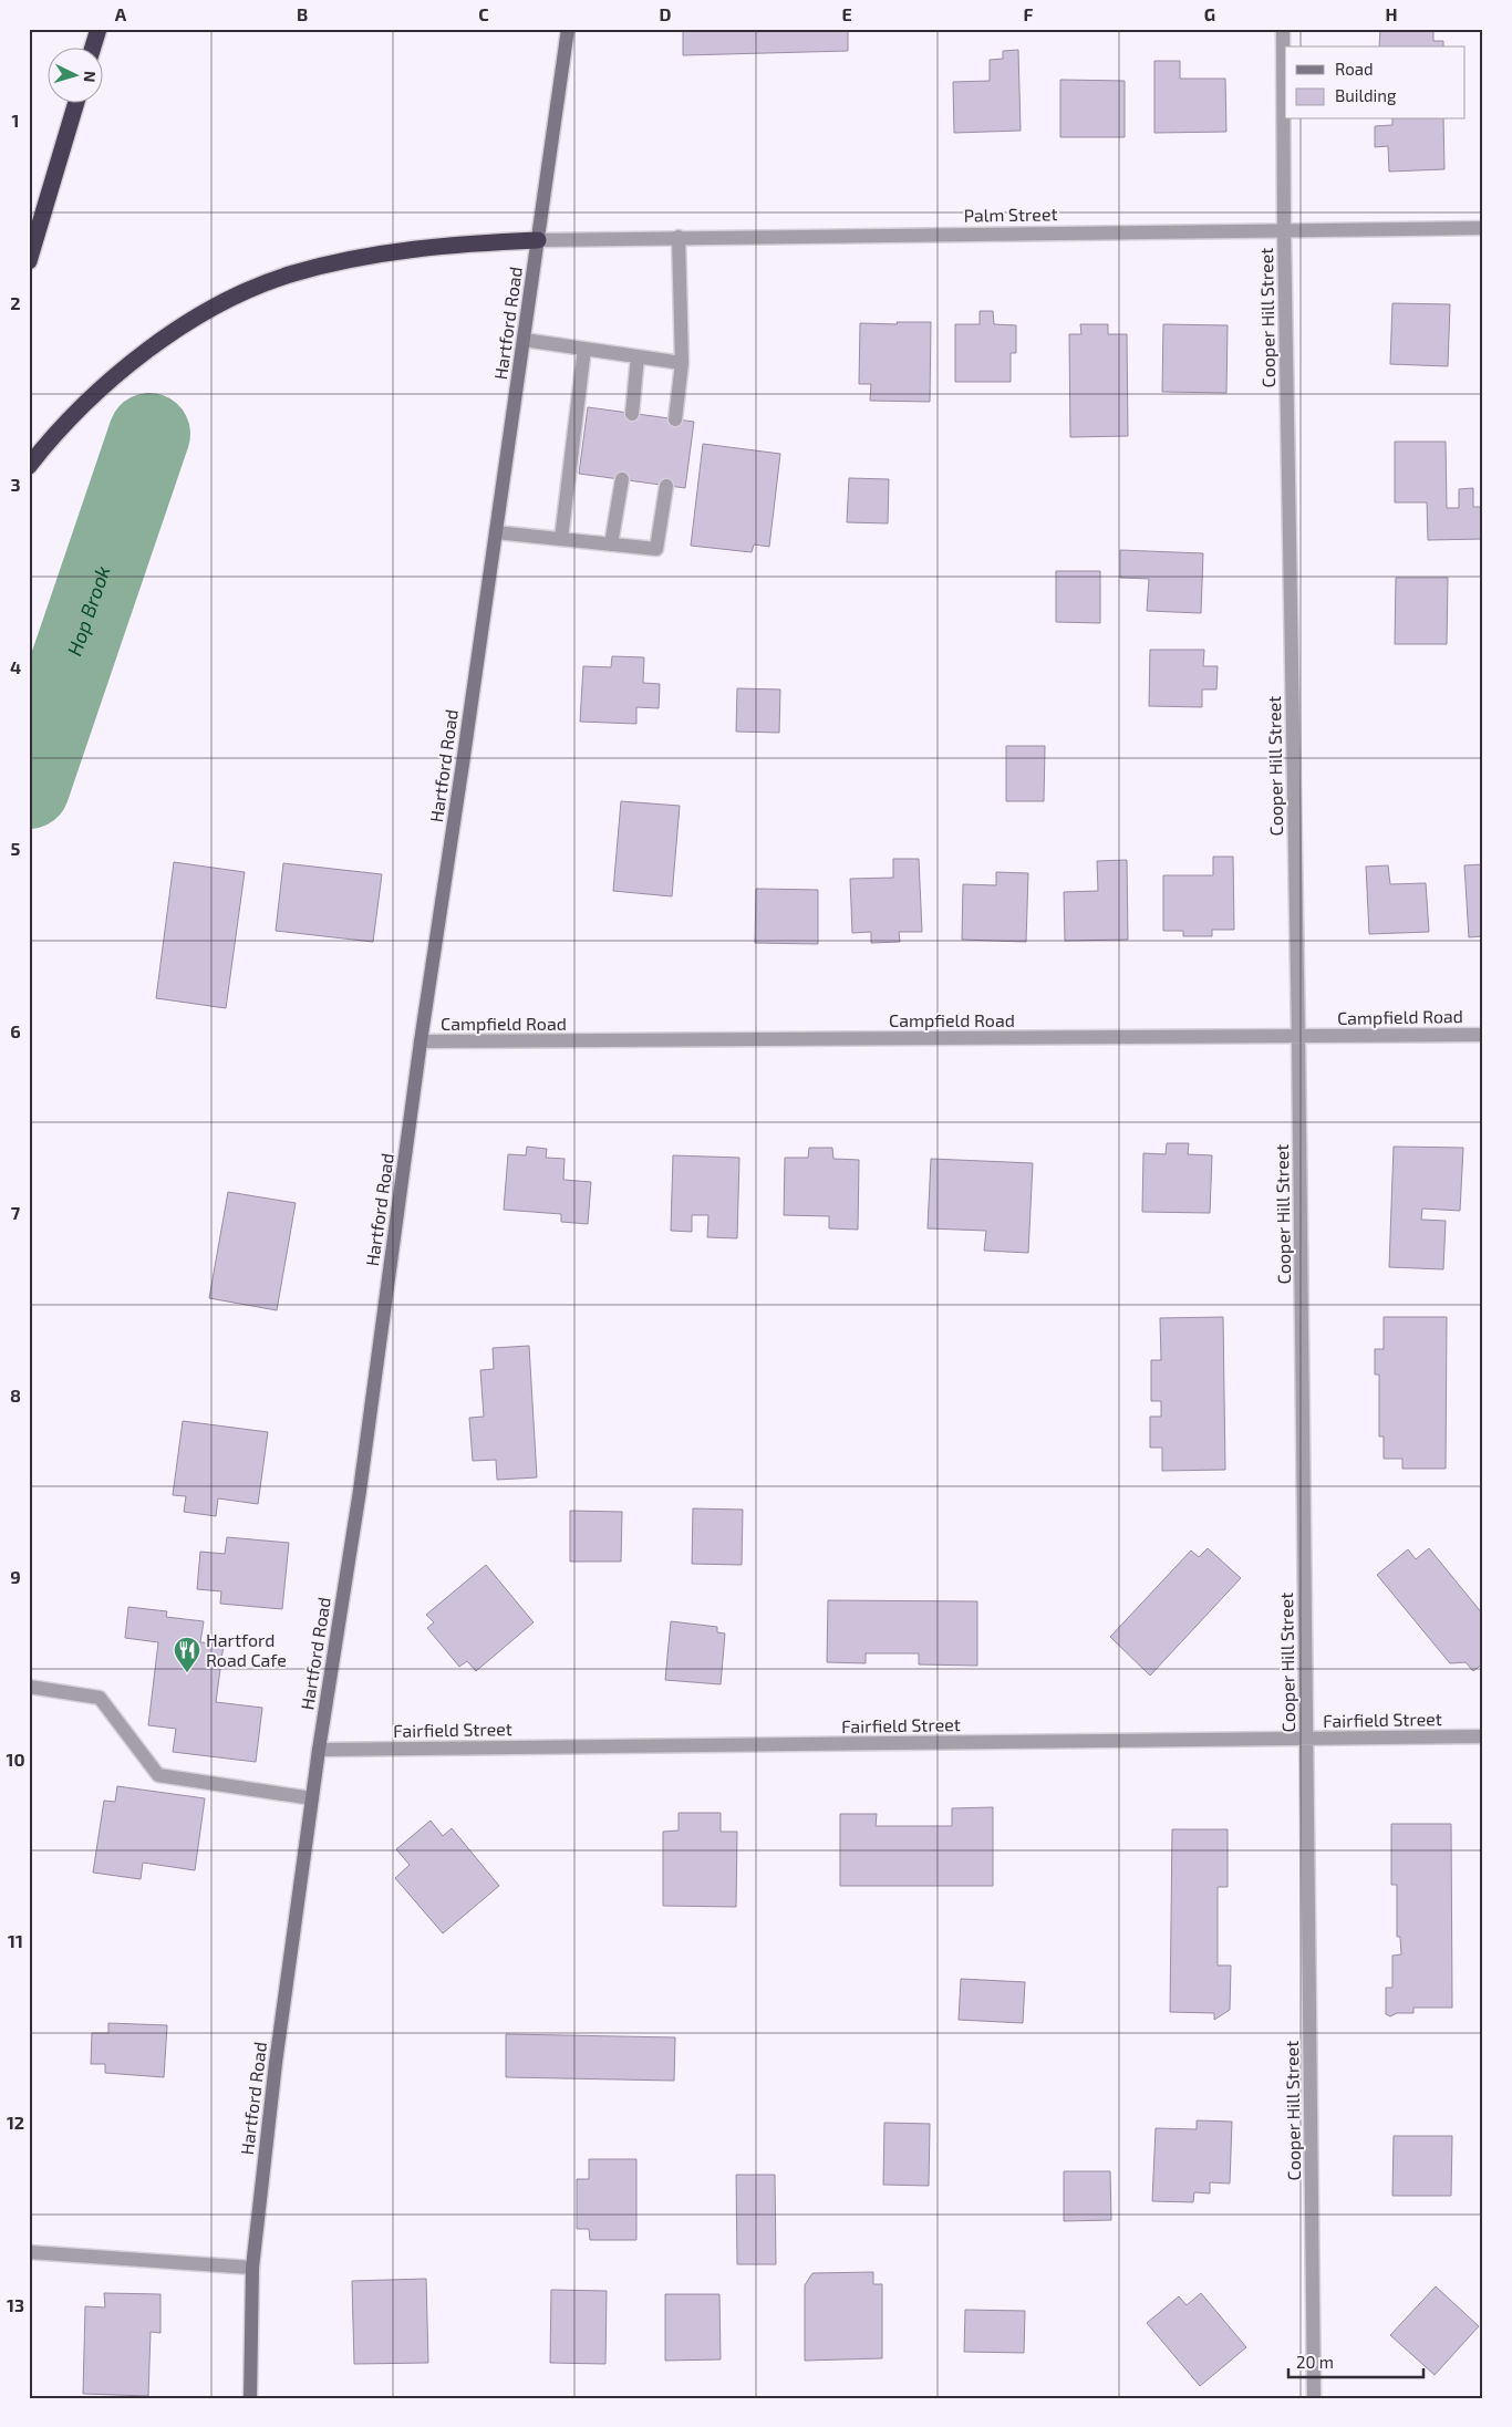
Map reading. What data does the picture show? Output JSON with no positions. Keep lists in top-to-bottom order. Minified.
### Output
{"streets":{"main road":["Hartford Road"],"street":["Palm Street","Cooper Hill Street","Campfield Road","Fairfield Street"]},"crossings":[["Palm Street","Cooper Hill Street"],["Palm Street","Hartford Road"],["Cooper Hill Street","Campfield Road"],["Cooper Hill Street","Fairfield Street"],["Hartford Road","Campfield Road"],["Hartford Road","Fairfield Street"]],"water":["Hop Brook"],"places":{"restaurant":["Hartford Road Cafe"]},"legend":["Road","Building"],"scale_bar":"20 m","north":"right","grid":{"columns":["A","B","C","D","E","F","G","H"],"rows":["1","2","3","4","5","6","7","8","9","10","11","12","13"]}}
